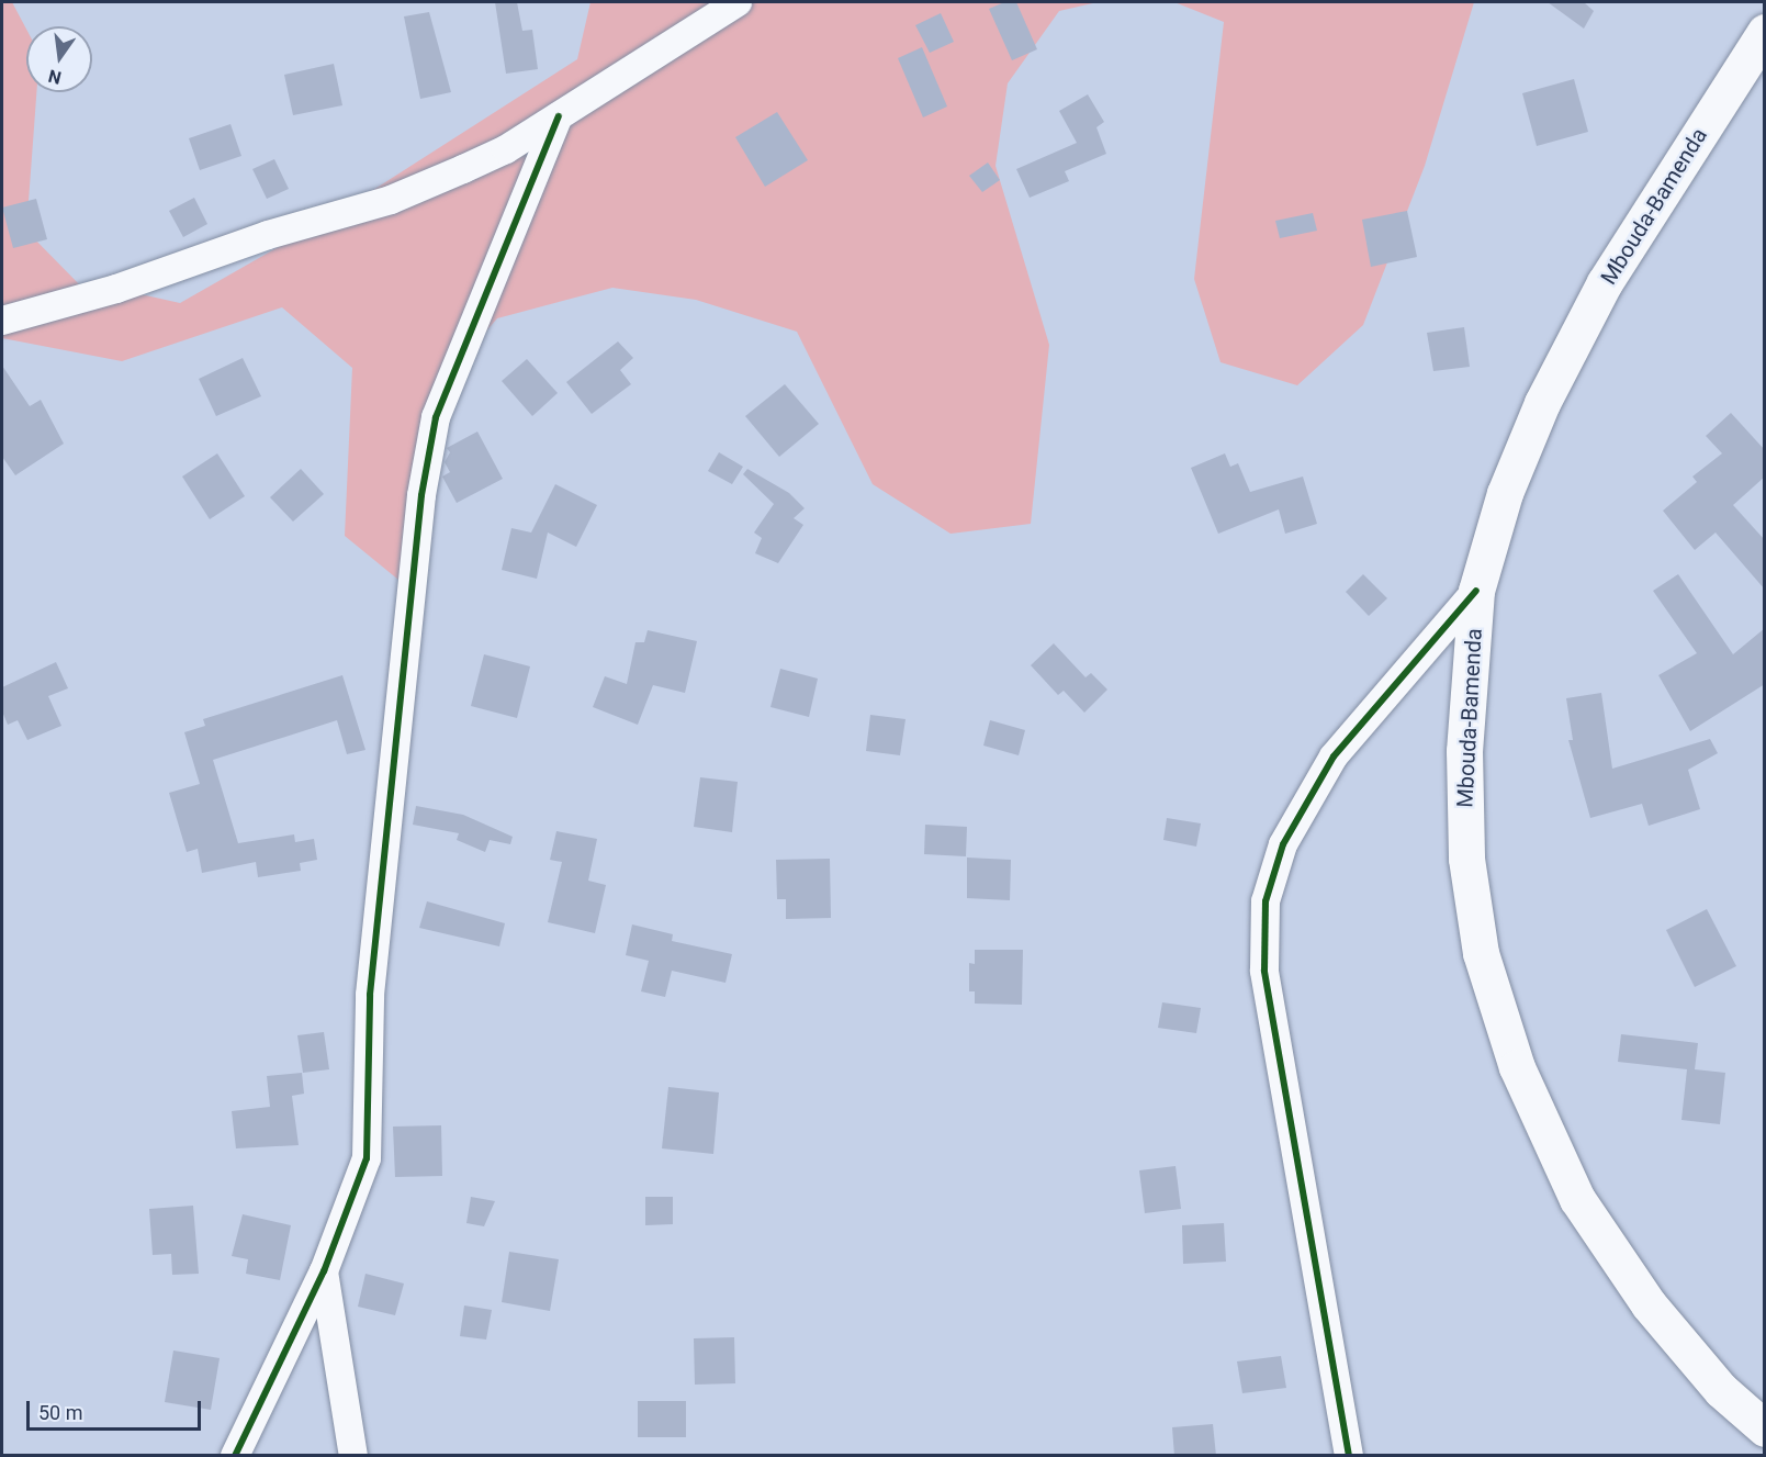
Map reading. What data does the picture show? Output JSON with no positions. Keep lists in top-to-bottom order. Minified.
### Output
{"streets":{"highway":["Mbouda-Bamenda"]},"scale_bar":"50 m","north":"bottom"}
